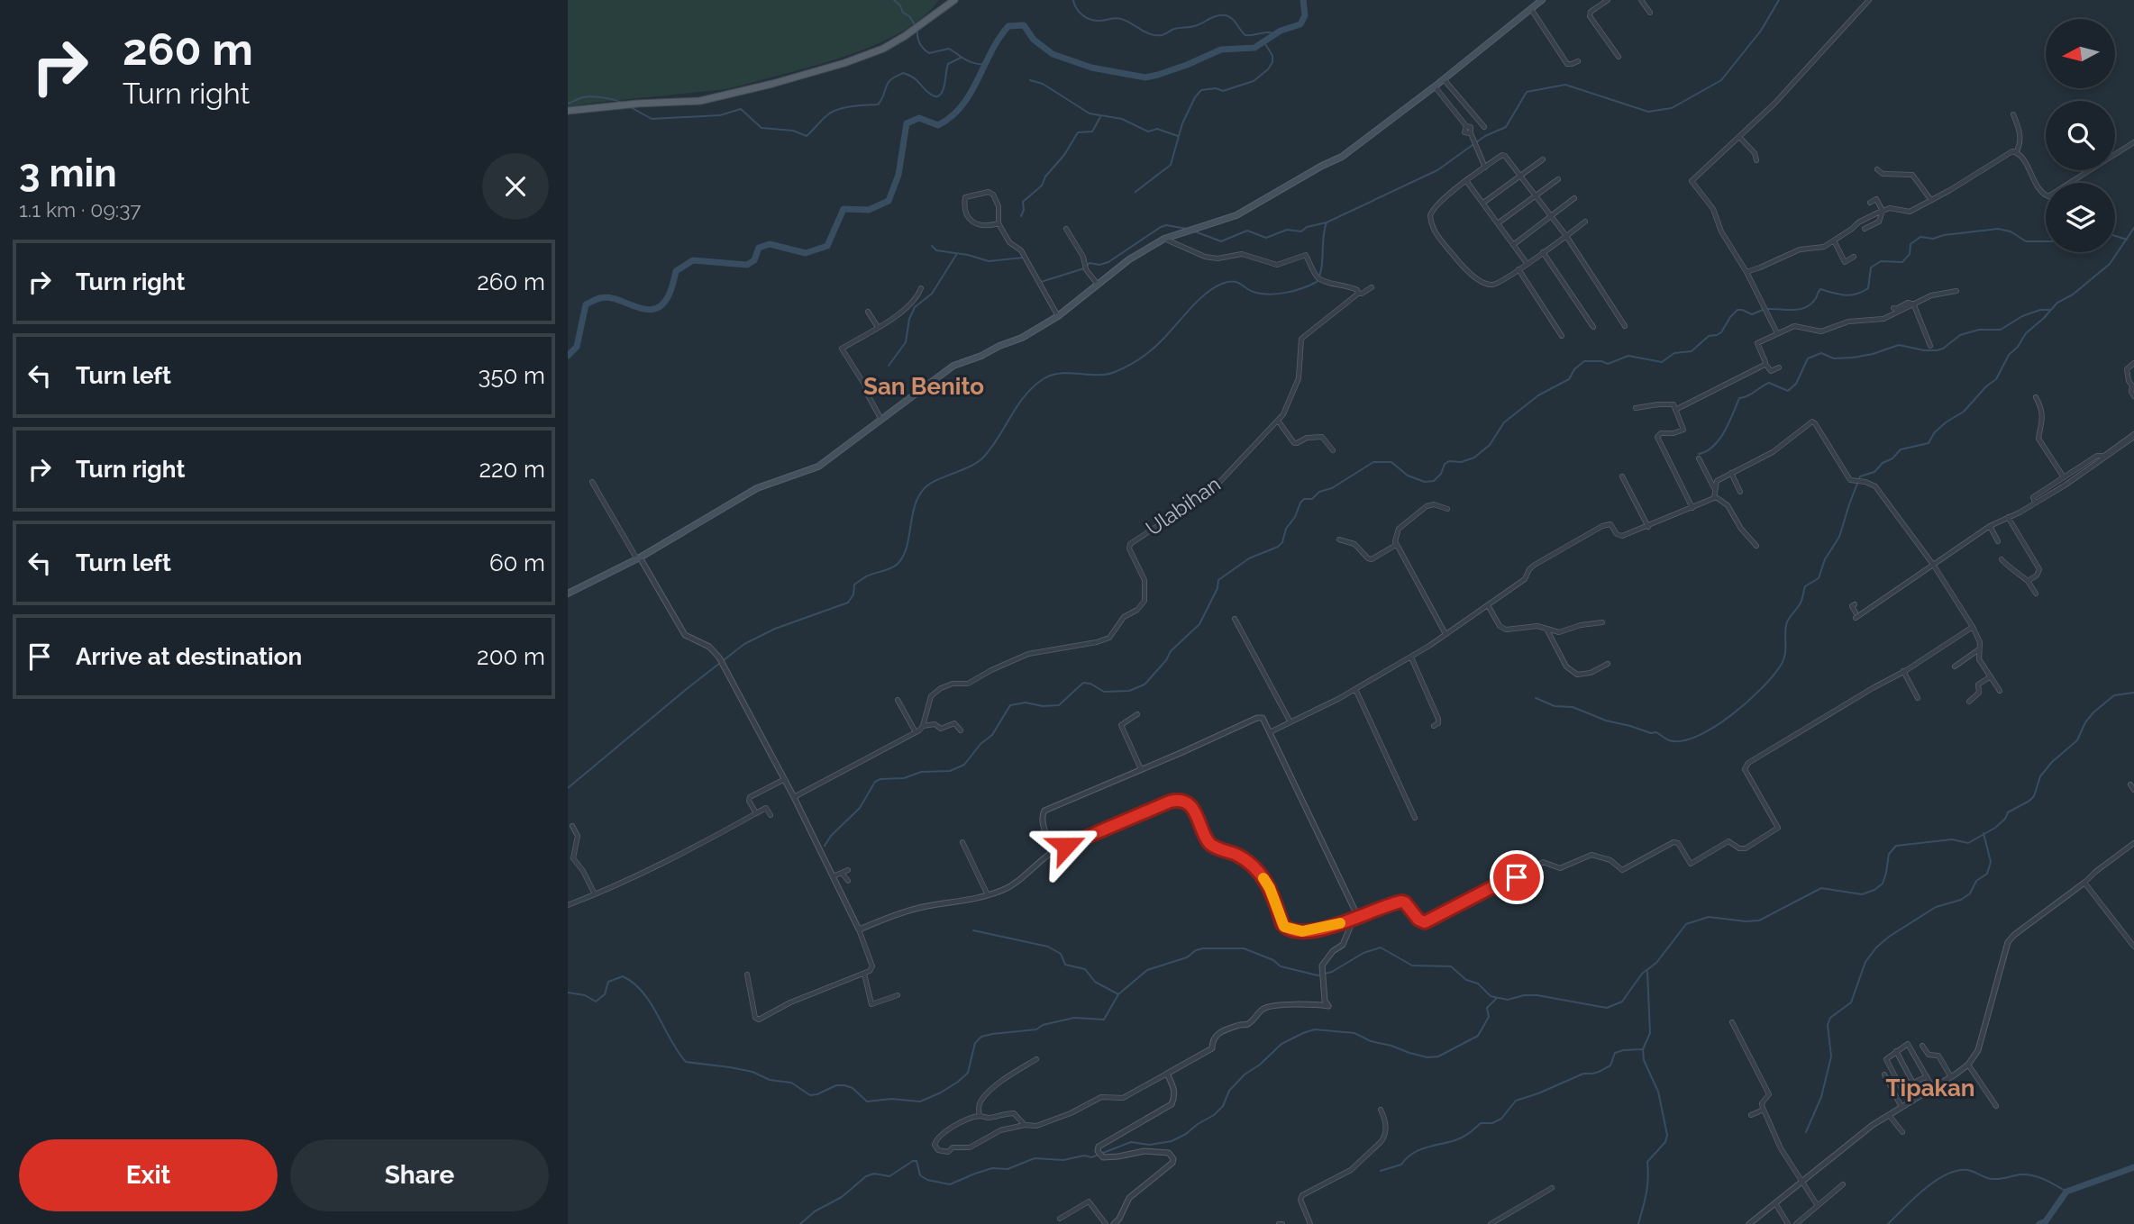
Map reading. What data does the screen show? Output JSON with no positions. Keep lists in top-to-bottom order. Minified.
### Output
{"streets":{"street":["Ulabihan"]},"districts":["San Benito","Tipakan"],"north":"left","page":{"turn":["260 m","Turn right"],"heading":["3 min","1.1 km · 09:37"],"list":[{"name":"Turn right","value":"260 m"},{"name":"Turn left","value":"350 m"},{"name":"Turn right","value":"220 m"},{"name":"Turn left","value":"60 m"},{"name":"Arrive at destination","value":"200 m"}],"buttons":["Exit","Share"]}}
